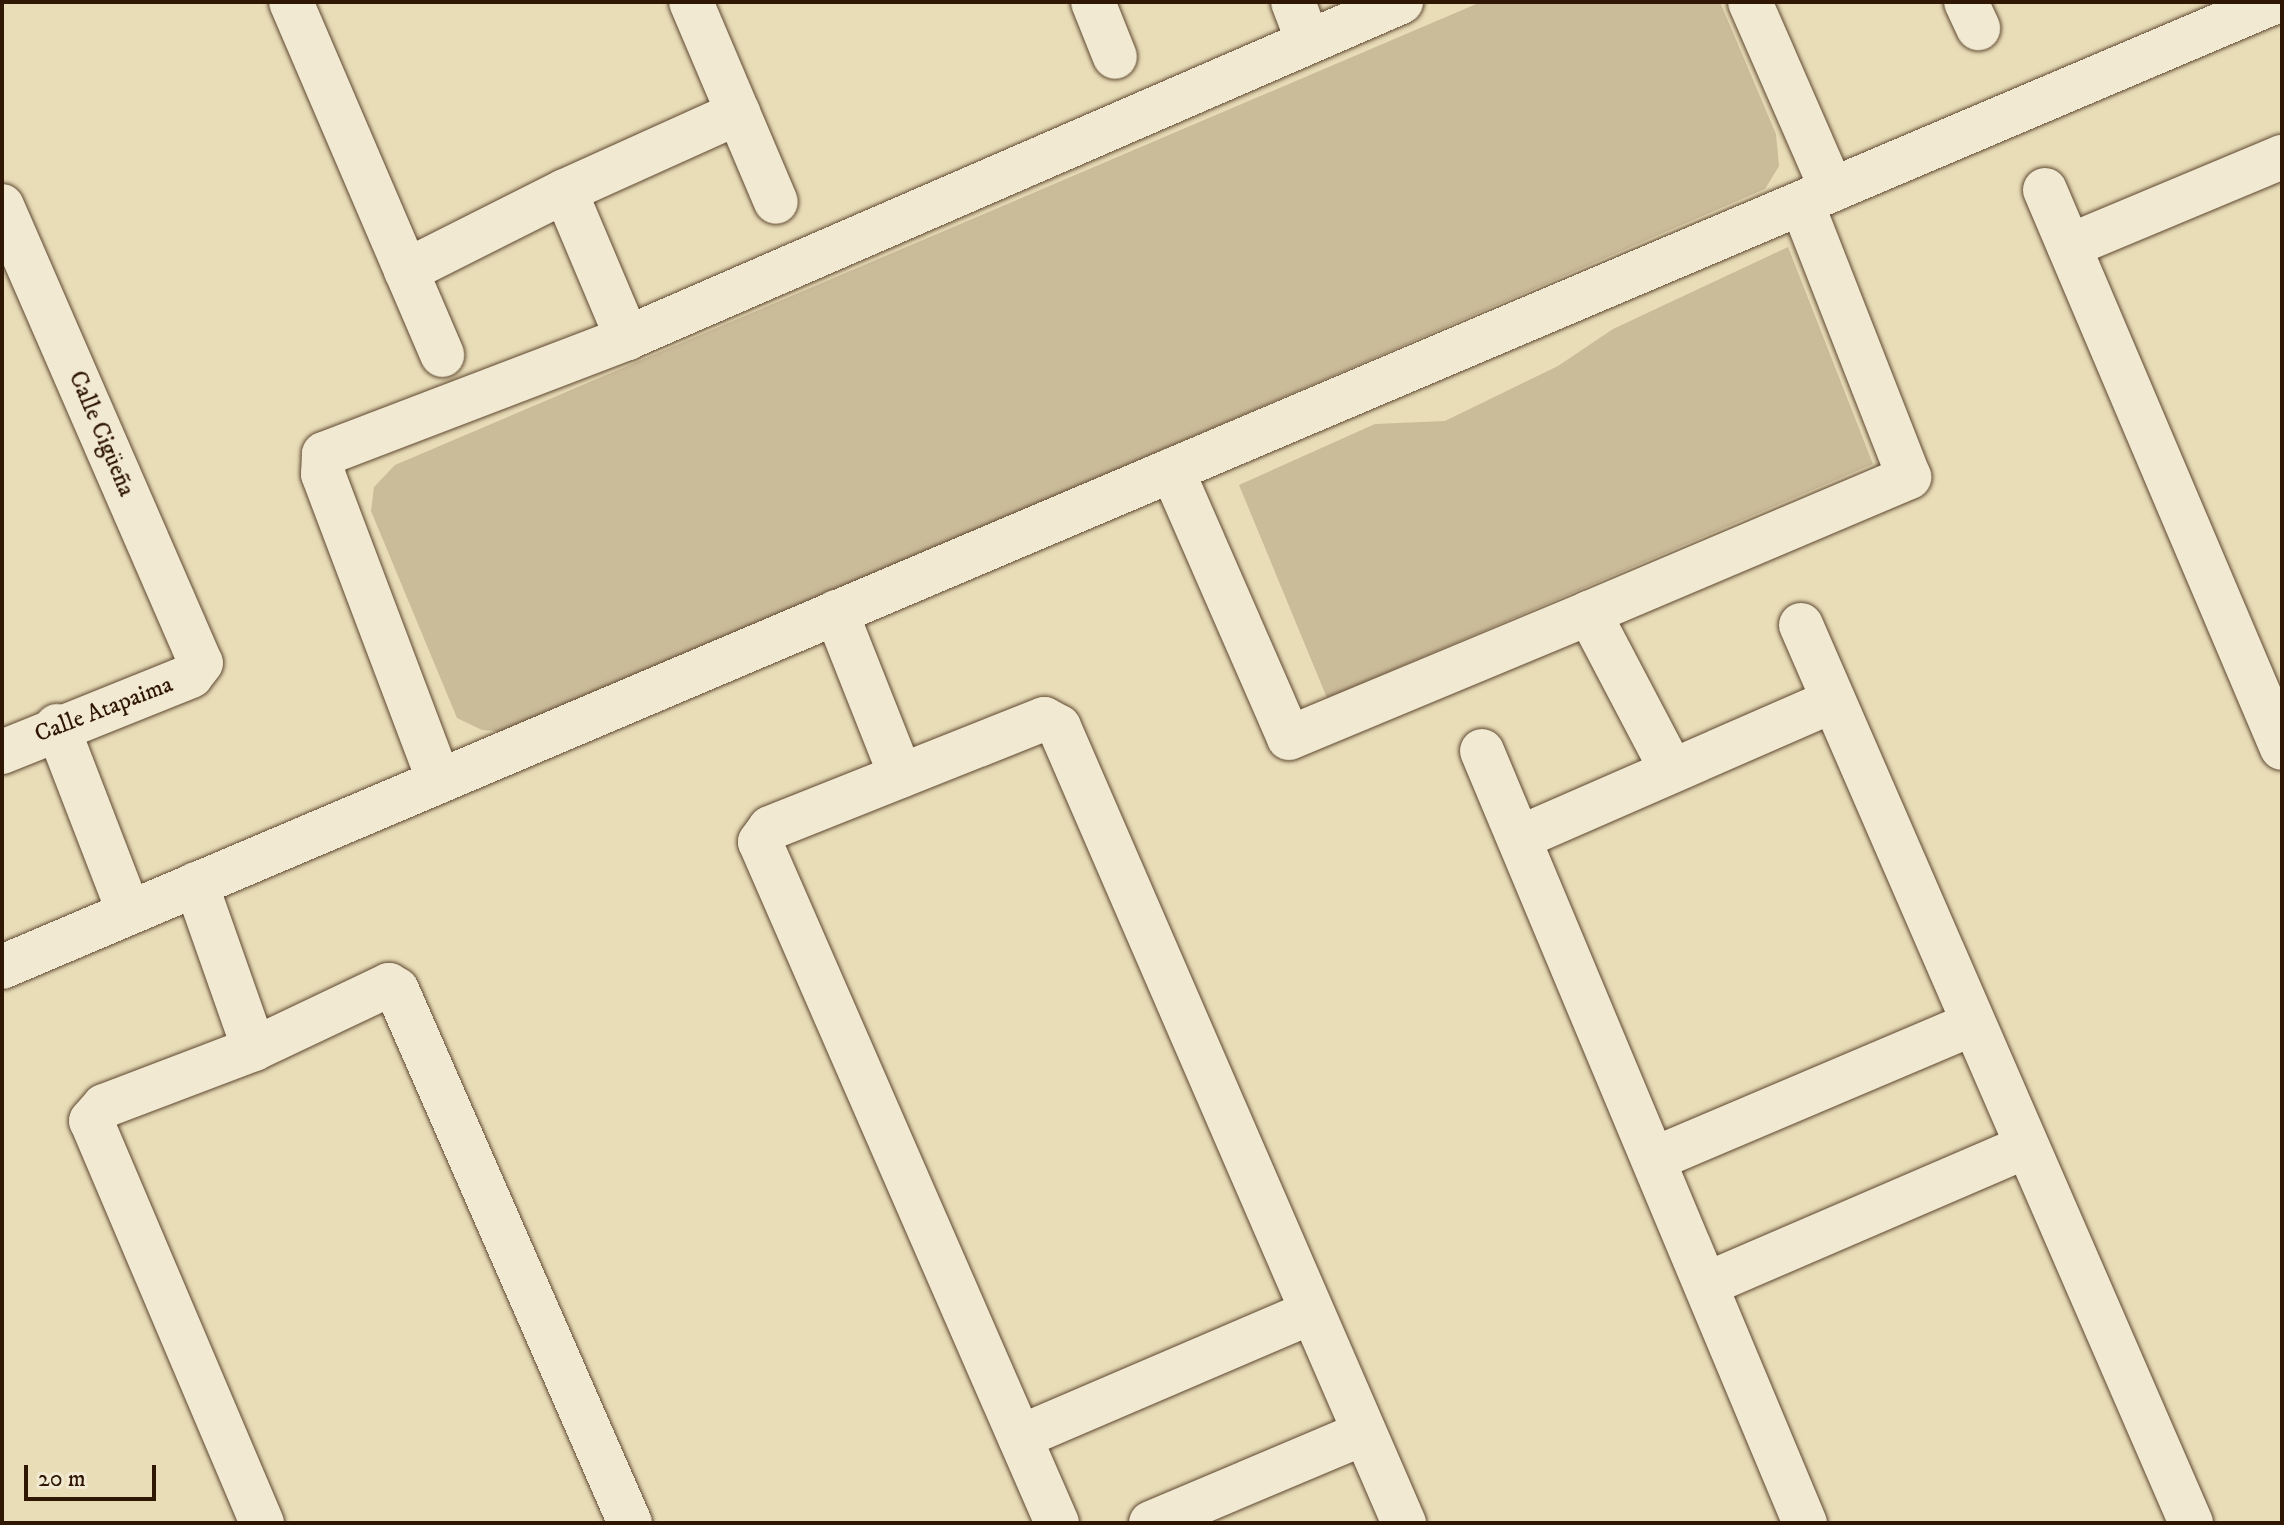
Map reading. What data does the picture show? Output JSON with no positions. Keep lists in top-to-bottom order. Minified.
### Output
{"streets":{"street":["Calle Cigüeña","Calle Atapaima"]},"crossings":[["Calle Cigüeña","Calle Atapaima"]],"scale_bar":"20 m"}
